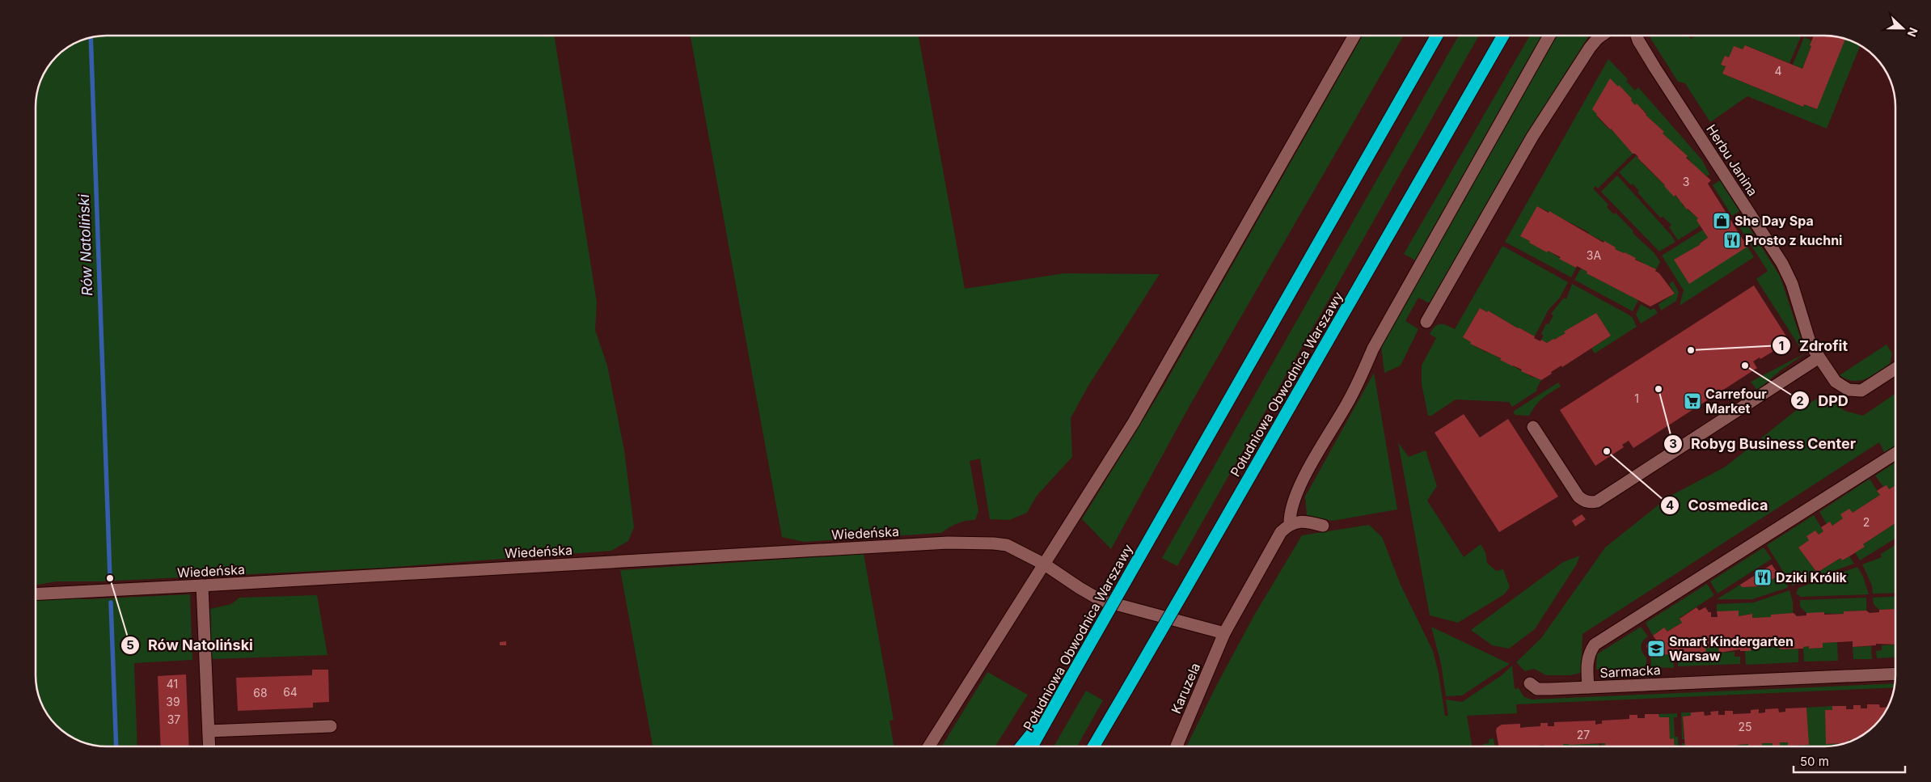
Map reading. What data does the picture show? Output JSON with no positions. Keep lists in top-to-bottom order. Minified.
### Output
{"streets":{"highway":["Południowa Obwodnica Warszawy"],"street":["Herbu Janina","Wiedeńska","Sarmacka","Karuzela"]},"crossings":[["Wiedeńska","Karuzela"]],"water":["Rów Natoliński"],"places":{"shop":["She Day Spa"],"restaurant":["Prosto z kuchni","Dziki Królik"],"other":["Zdrofit","DPD","Robyg Business Center","Cosmedica","Rów Natoliński"],"supermarket":["Carrefour Market"],"school or university":["Smart Kindergarten Warsaw"]},"house_numbers":["4","3","3A","1","2","41","64","68","39","37","25","27"],"scale_bar":"50 m","north":"right"}
